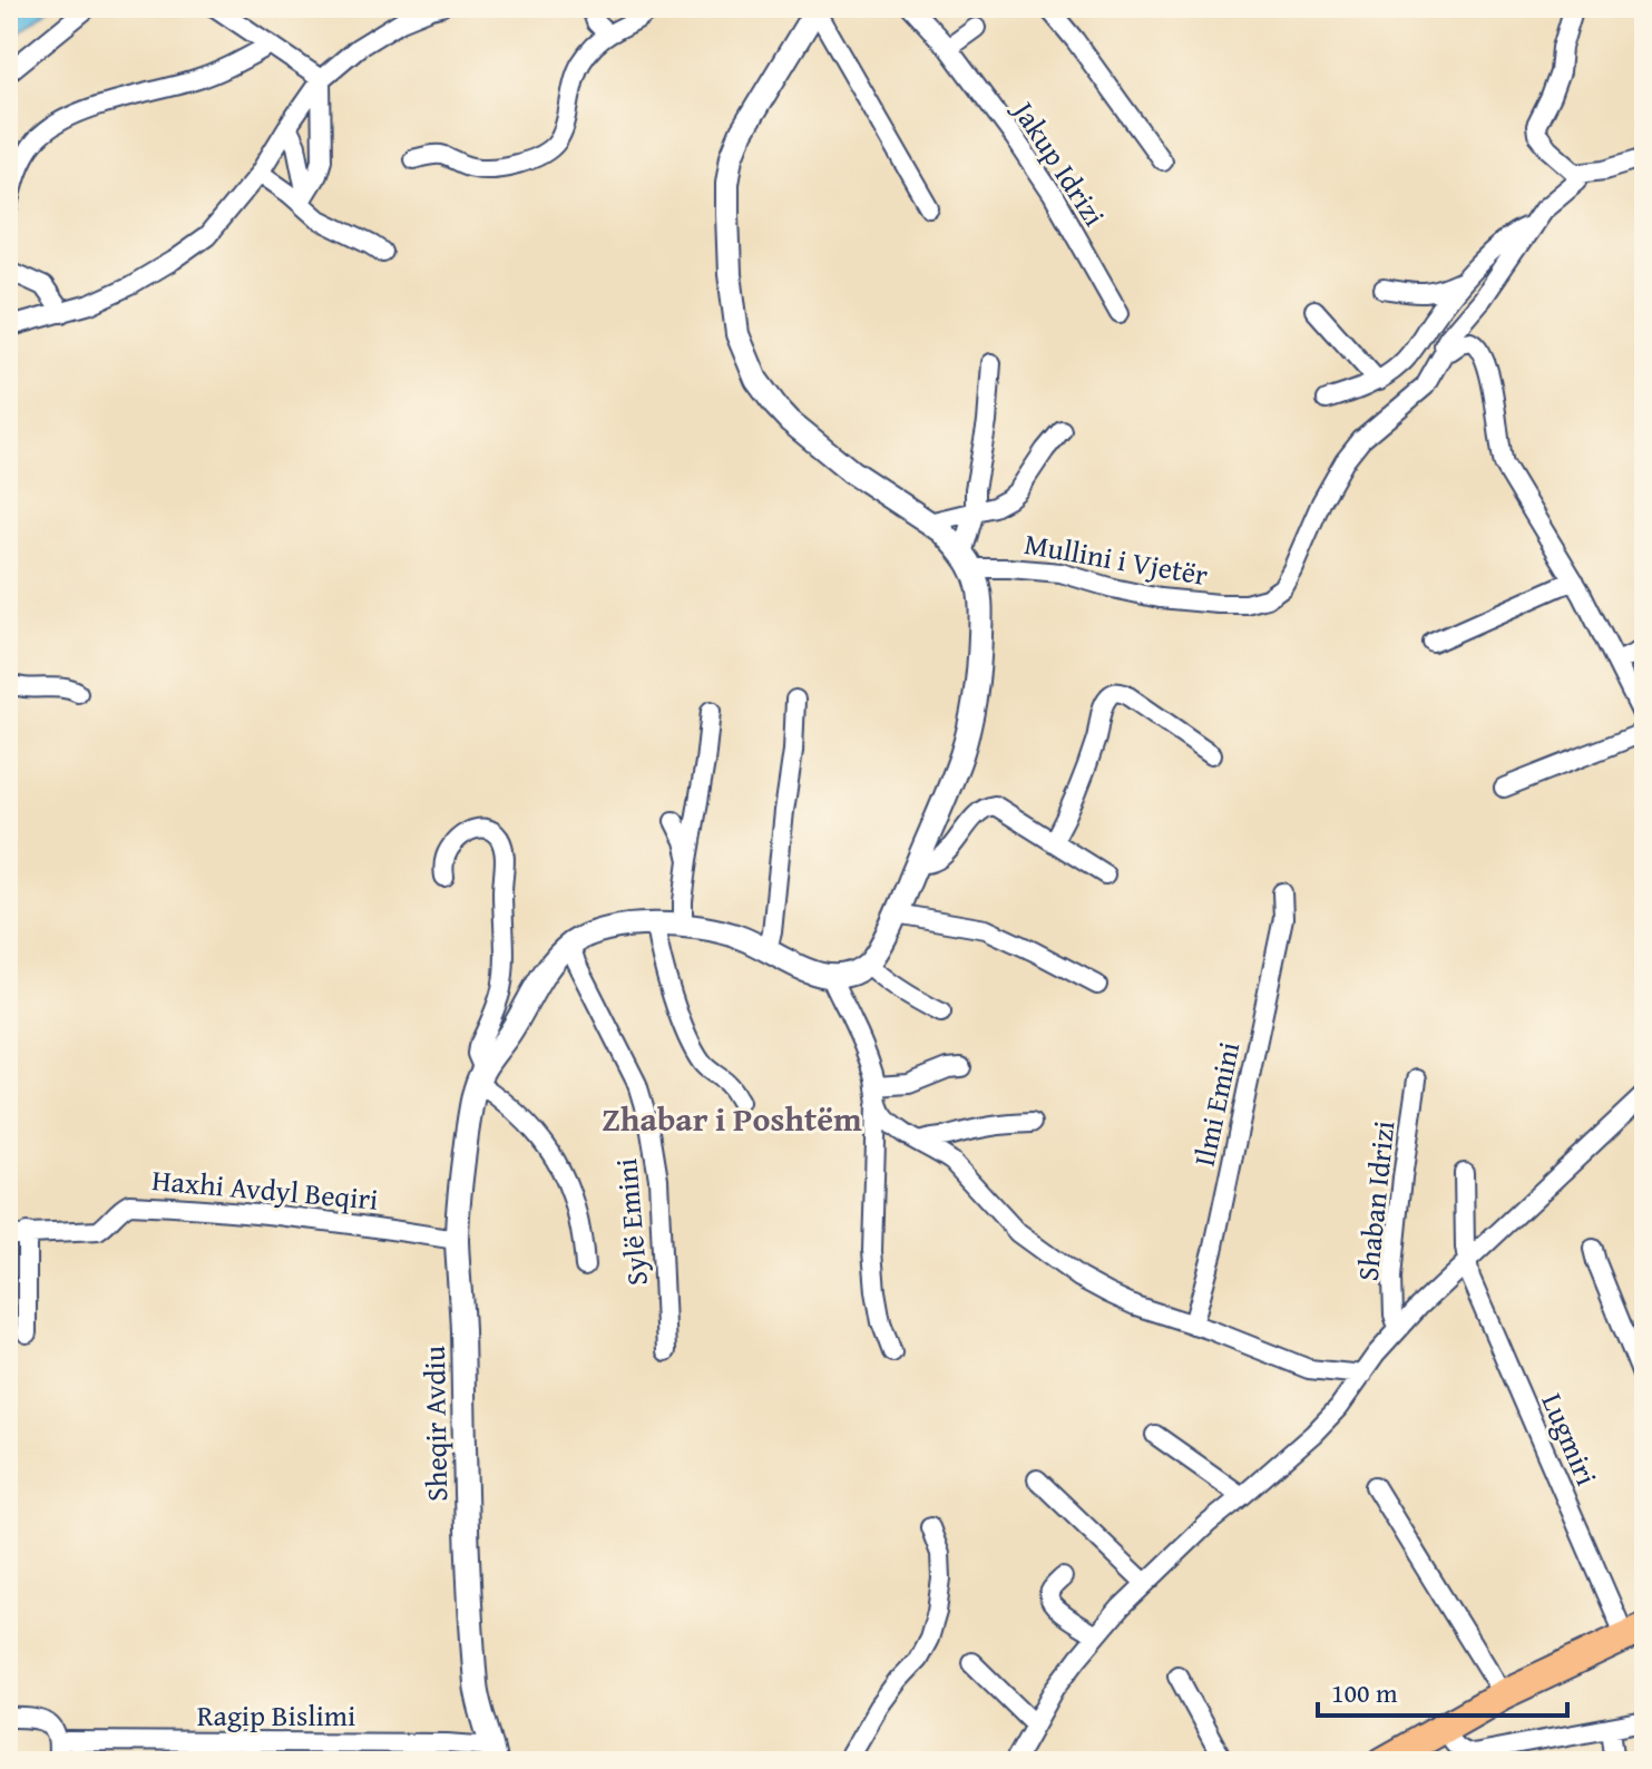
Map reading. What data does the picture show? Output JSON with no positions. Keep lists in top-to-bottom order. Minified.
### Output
{"streets":{"street":["Jakup Idrizi","Mullini i Vjetër","Ilmi Emini","Haxhi Avdyl Beqiri","Shaban Idrizi","Sylë Emini","Sheqir Avdiu","Lugmiri","Ragip Bislimi"]},"crossings":[["Haxhi Avdyl Beqiri","Sheqir Avdiu"],["Shaban Idrizi","Lugmiri"],["Sylë Emini","Sheqir Avdiu"],["Sheqir Avdiu","Ragip Bislimi"]],"districts":["Zhabar i Poshtëm"],"scale_bar":"100 m"}
